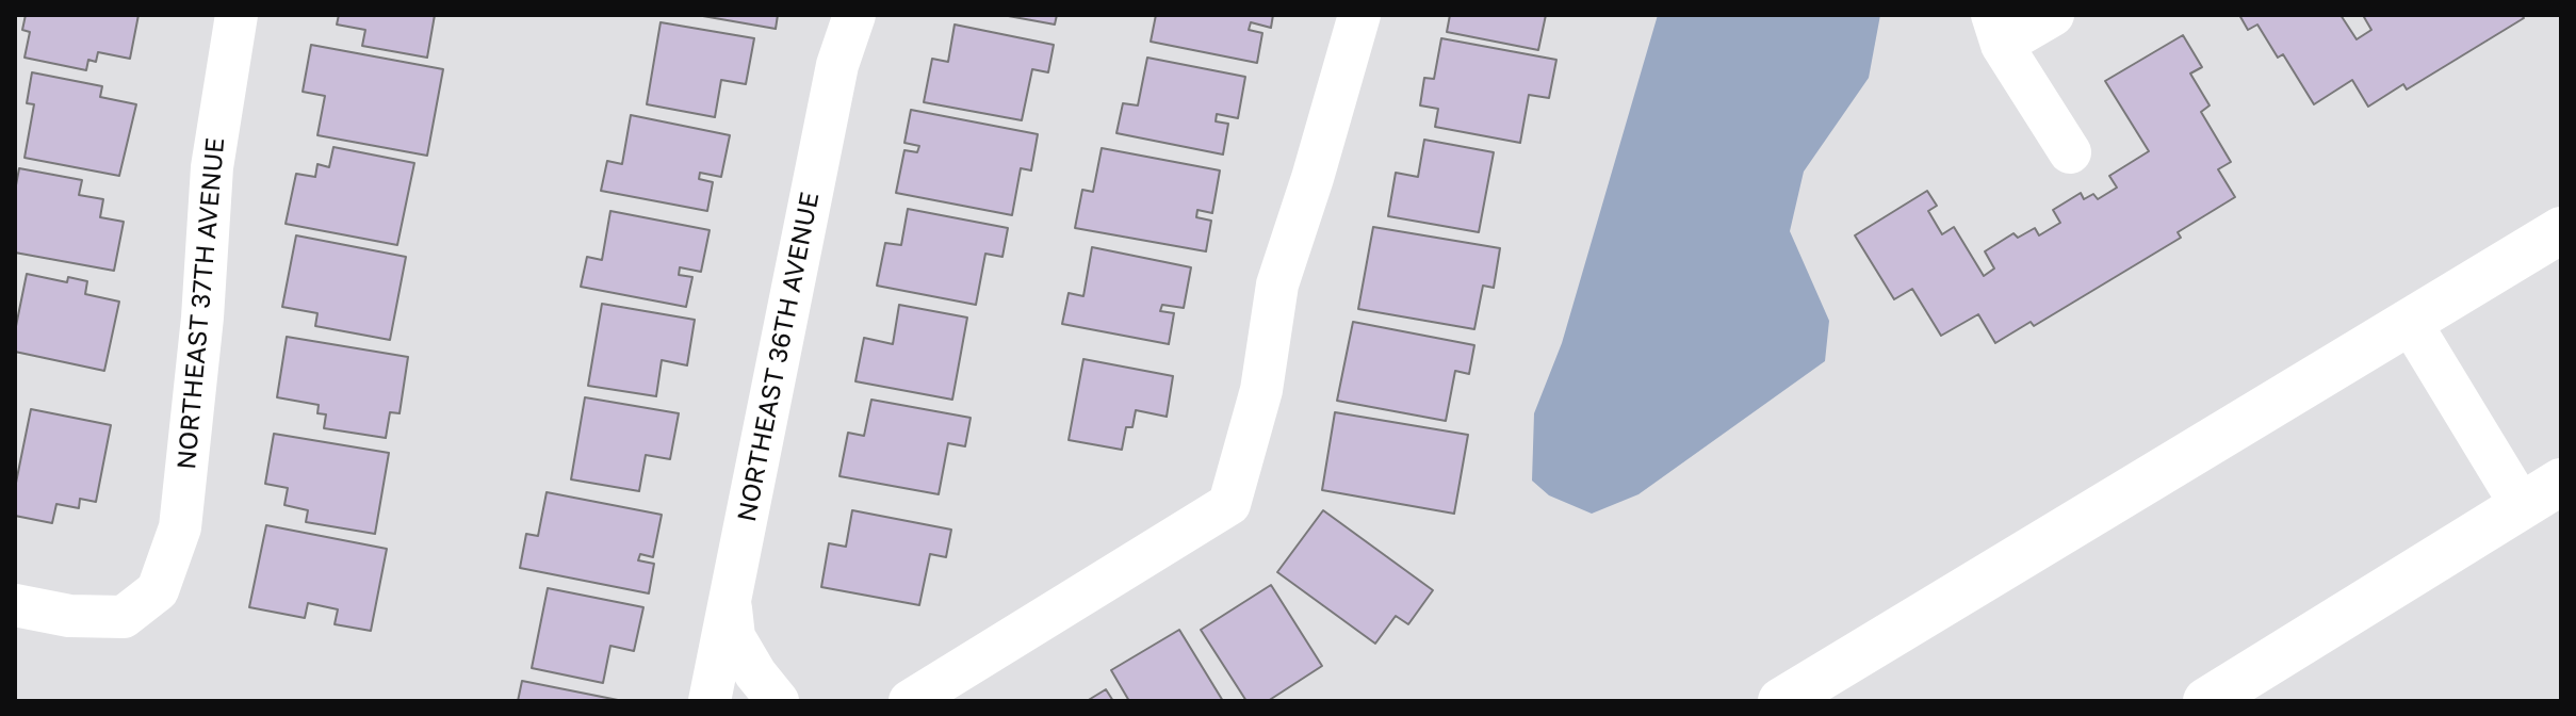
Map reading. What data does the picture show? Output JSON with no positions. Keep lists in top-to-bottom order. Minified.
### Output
{"streets":{"street":["NORTHEAST 37TH AVENUE","NORTHEAST 36TH AVENUE"]}}
